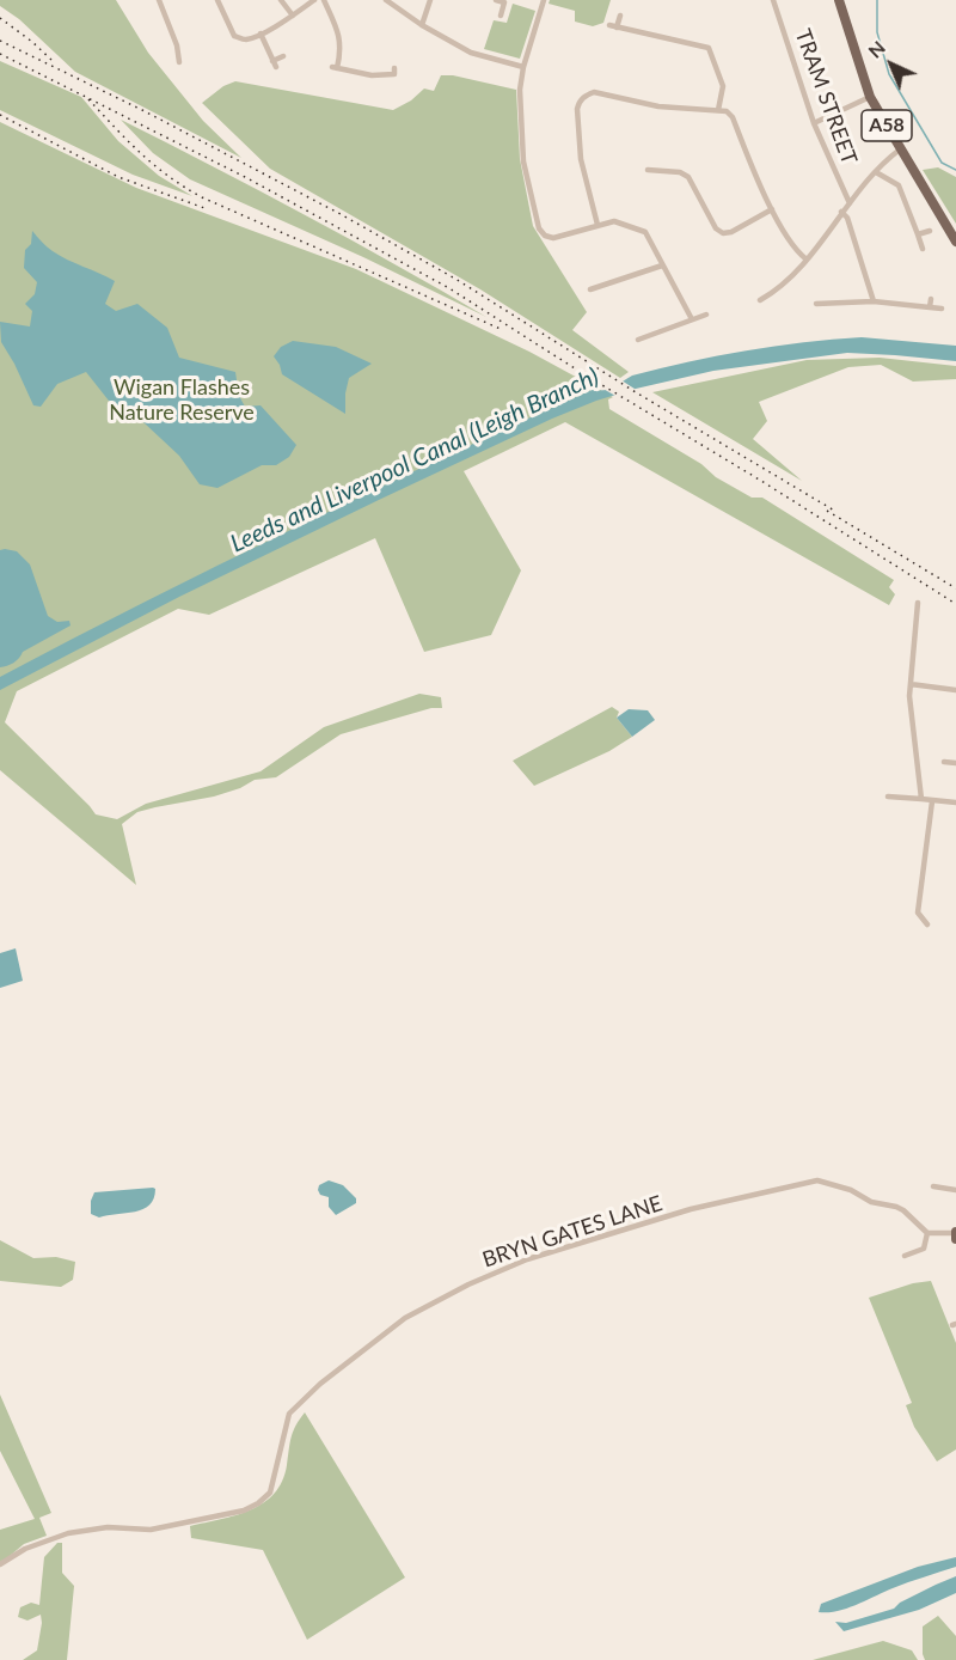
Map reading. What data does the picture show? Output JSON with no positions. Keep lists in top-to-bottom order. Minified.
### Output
{"streets":{"main road":["A58"],"street":["TRAM STREET","BRYN GATES LANE"]},"water":["Leeds and Liverpool Canal (Leigh Branch)"],"parks":["Wigan Flashes Nature Reserve"],"north":"top left"}
